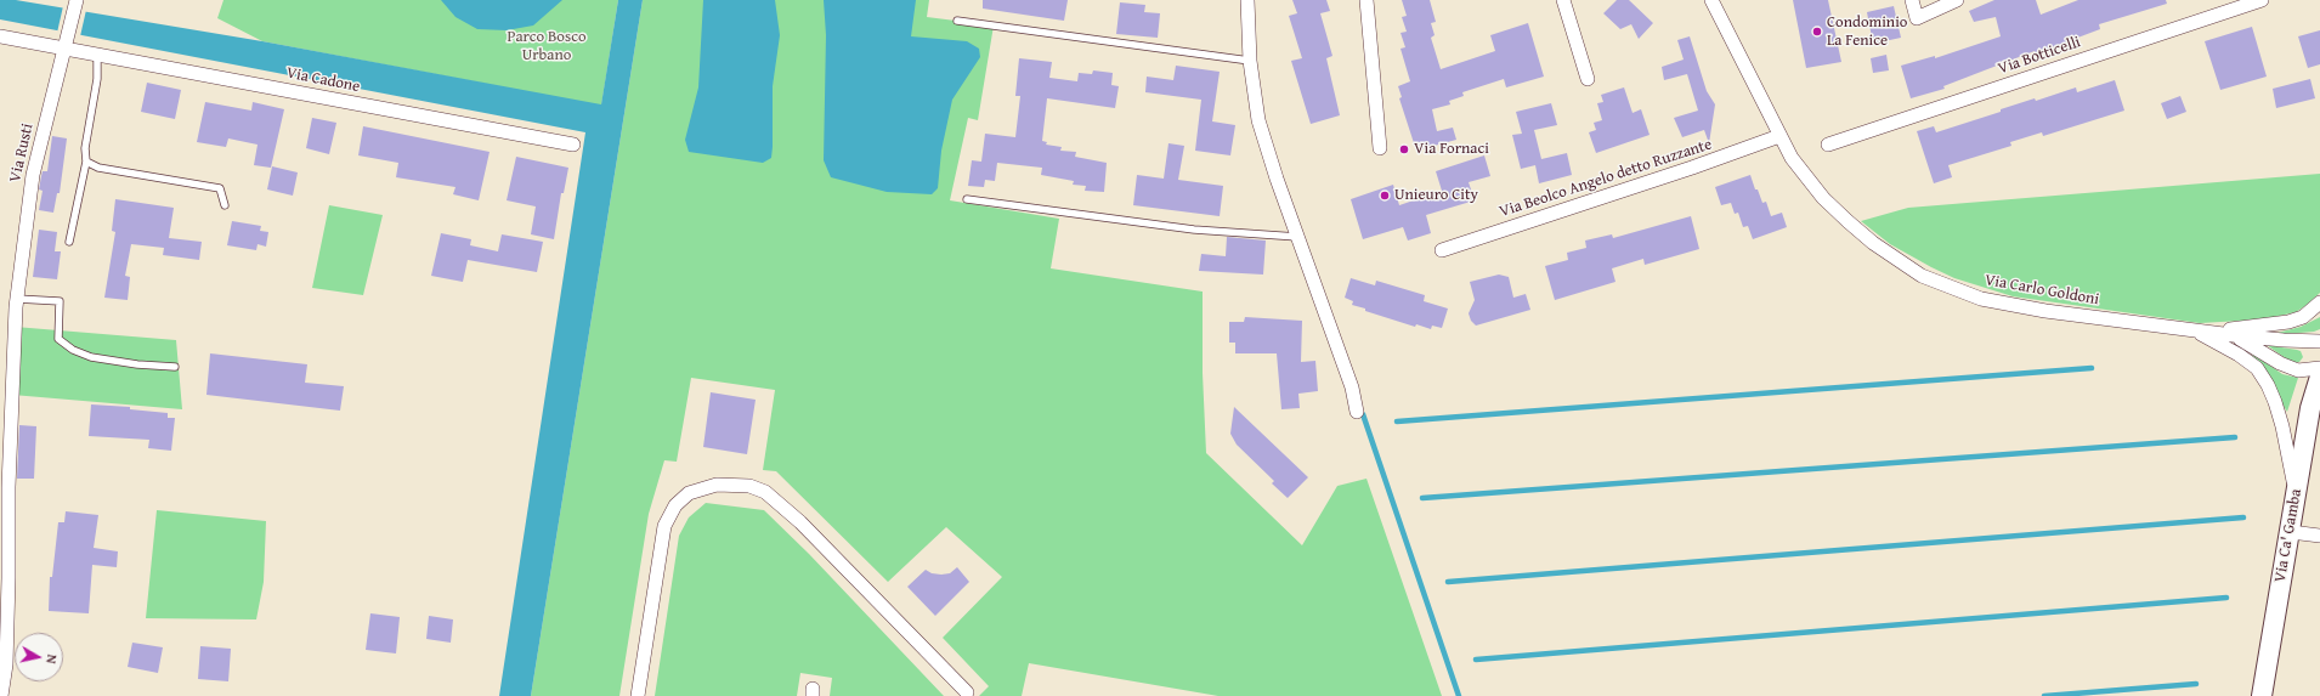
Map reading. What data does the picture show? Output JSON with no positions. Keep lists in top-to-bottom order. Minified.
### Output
{"streets":{"street":["Via Botticelli","Via Cadone","Via Rusti","Via Beolco Angelo detto Ruzzante","Via Carlo Goldoni","Via Ca' Gamba"]},"crossings":[["Via Cadone","Via Rusti"],["Via Beolco Angelo detto Ruzzante","Via Carlo Goldoni"],["Via Carlo Goldoni","Via Ca' Gamba"]],"parks":["Parco Bosco Urbano"],"places":["Condominio La Fenice","Via Fornaci","Unieuro City"],"north":"right"}
